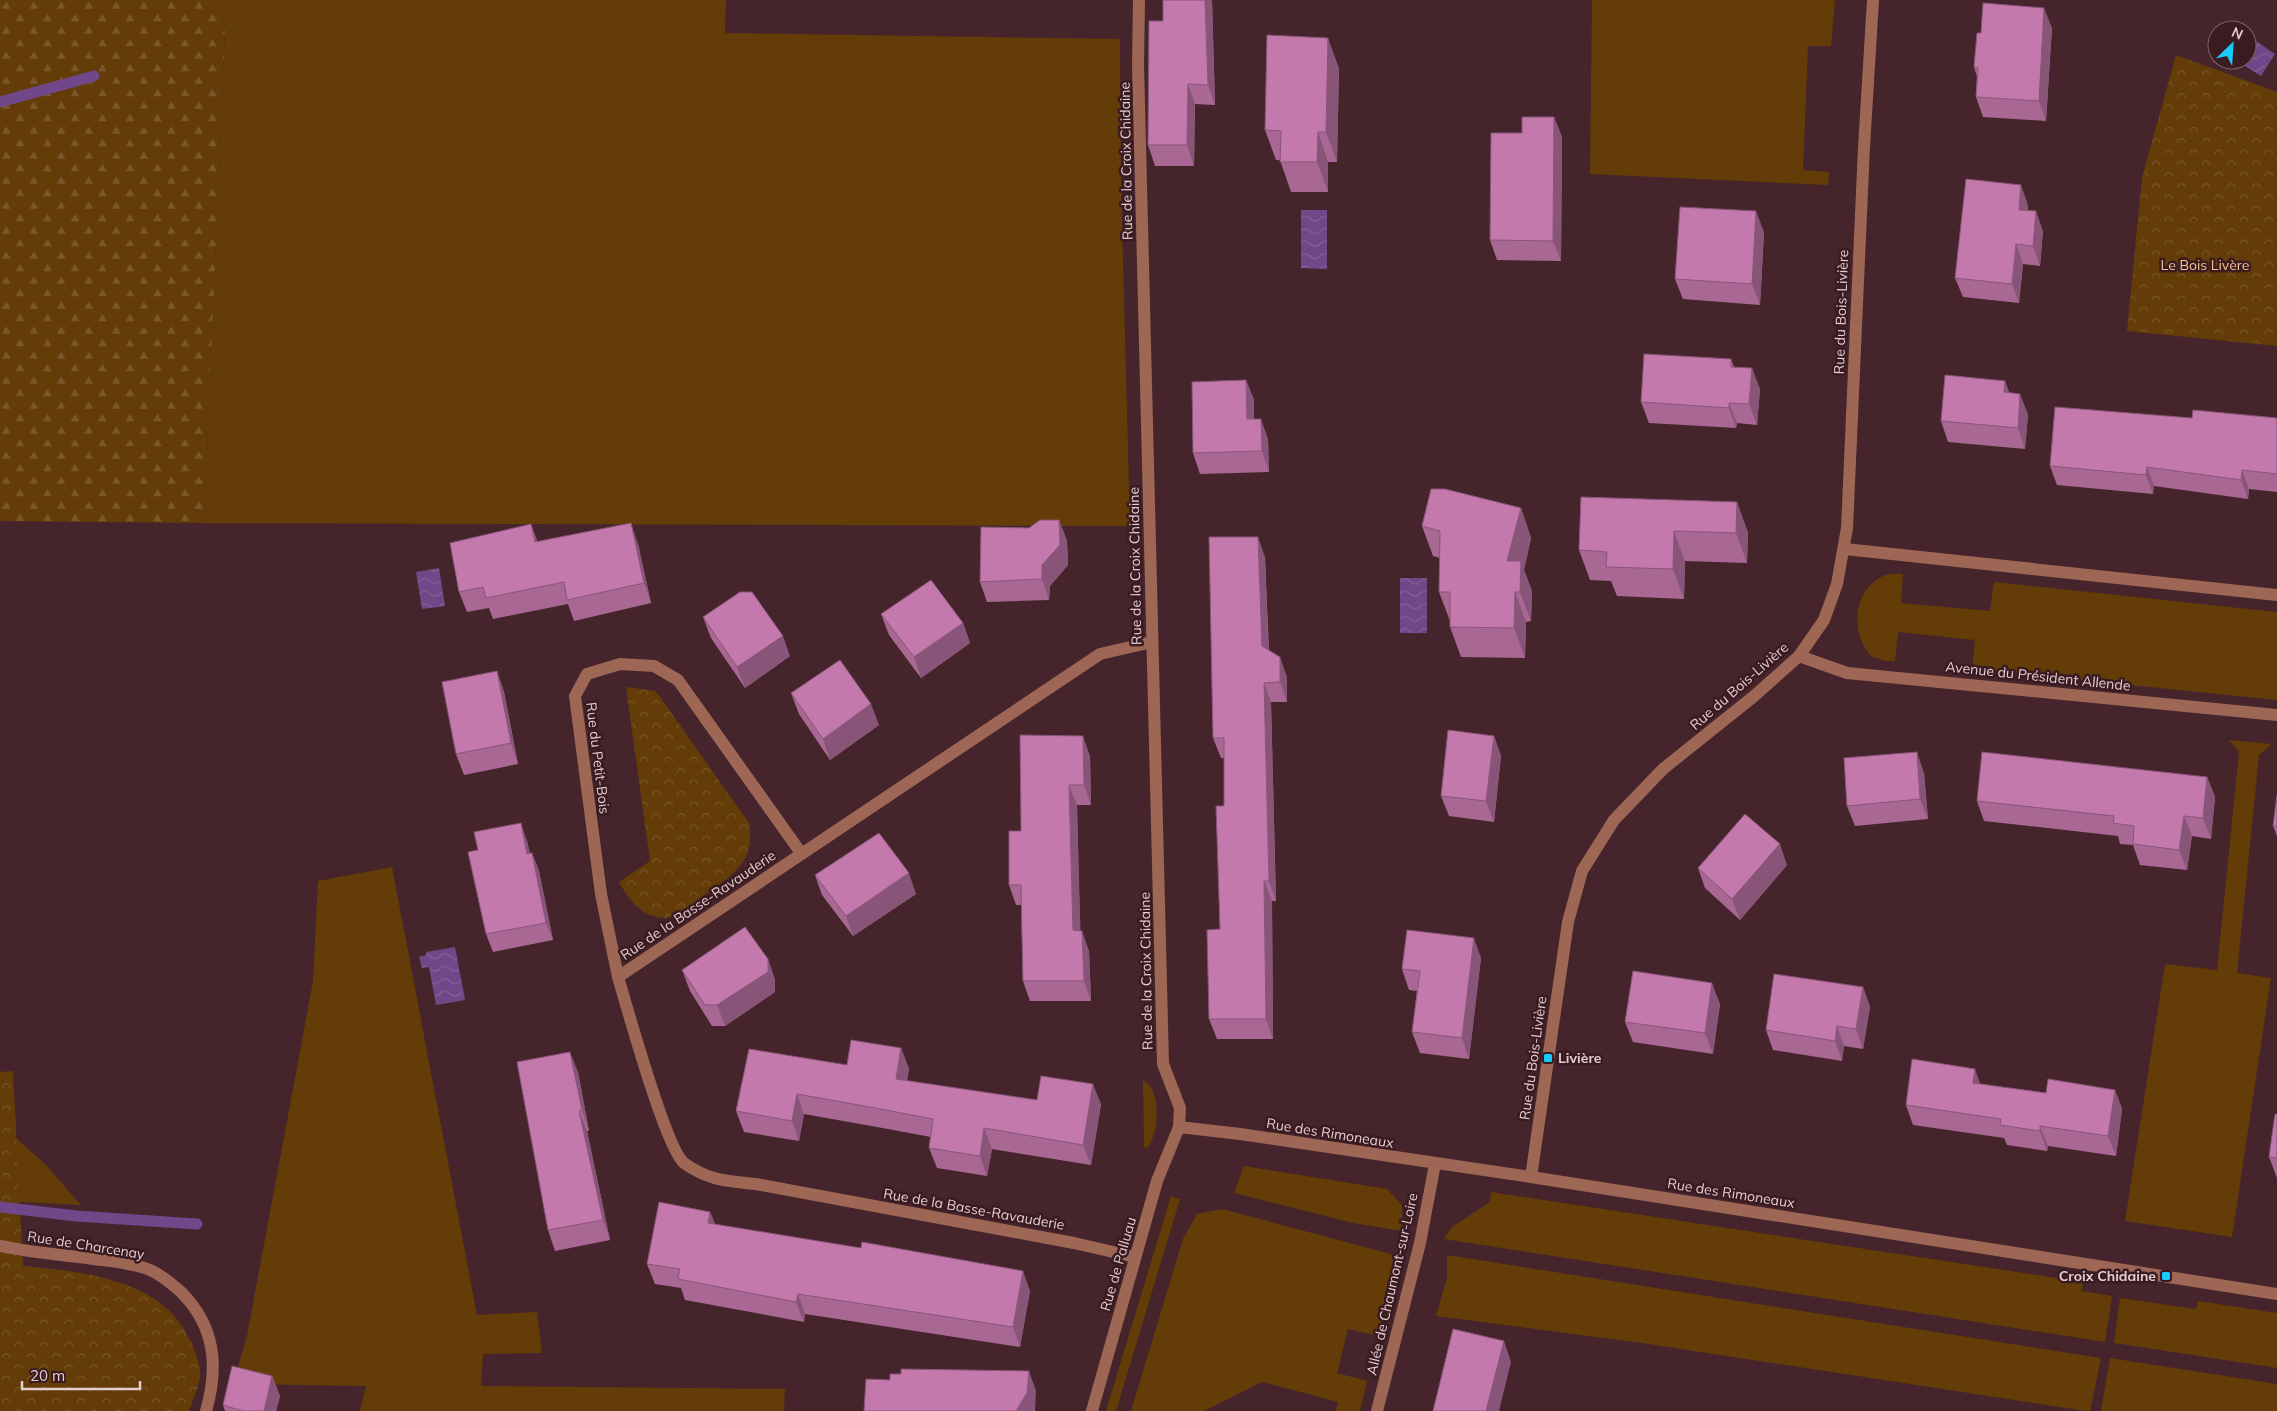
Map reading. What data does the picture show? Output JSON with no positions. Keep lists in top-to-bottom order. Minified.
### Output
{"streets":{"street":["Rue de la Croix Chidaine","Rue du Bois-Livière","Avenue du Président Allende","Rue du Petit-Bois","Rue de la Basse-Ravauderie","Rue des Rimoneaux","Rue de Charcenay","Rue de Palluau","Allée de Chaumont-sur-Loire"]},"crossings":[["Rue de la Croix Chidaine","Rue de la Basse-Ravauderie"],["Rue de la Croix Chidaine","Rue des Rimoneaux"],["Rue de la Croix Chidaine","Rue de Palluau"],["Rue du Bois-Livière","Avenue du Président Allende"],["Rue du Bois-Livière","Rue des Rimoneaux"],["Rue du Petit-Bois","Rue de la Basse-Ravauderie"],["Rue de la Basse-Ravauderie","Rue de Palluau"],["Rue des Rimoneaux","Rue de Palluau"],["Rue des Rimoneaux","Allée de Chaumont-sur-Loire"]],"parks":["Le Bois Livère"],"places":{"transit":["Livière","Croix Chidaine"]},"scale_bar":"20 m","north":"top right"}
